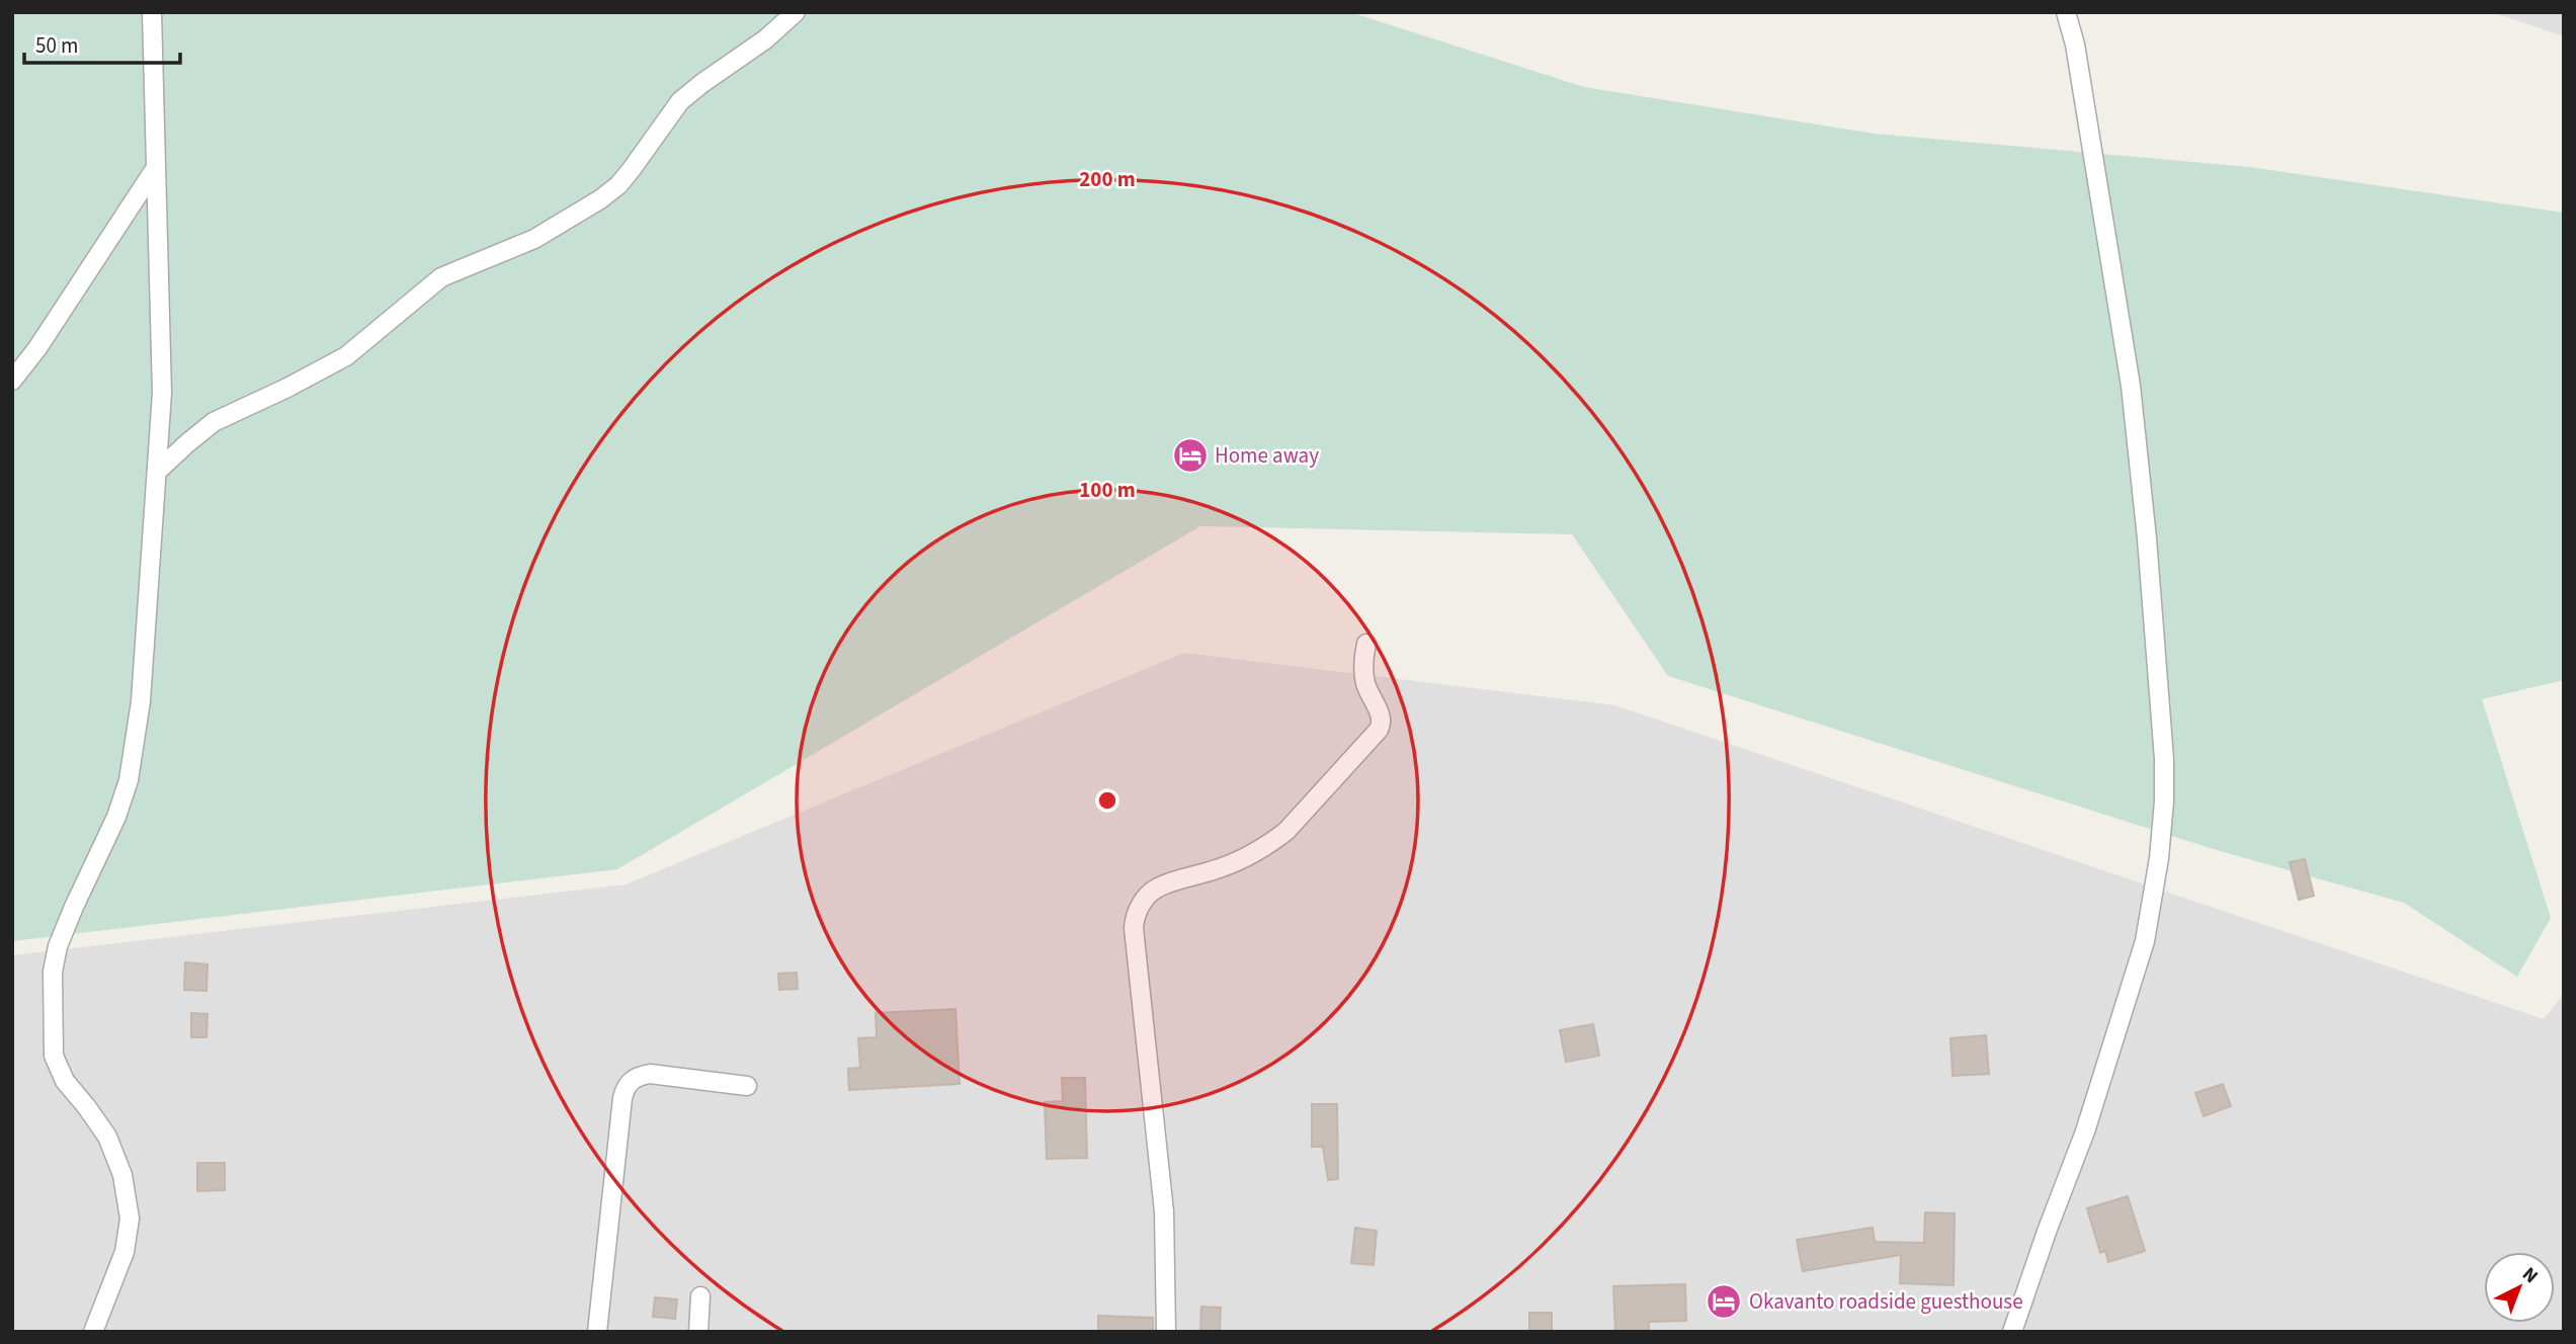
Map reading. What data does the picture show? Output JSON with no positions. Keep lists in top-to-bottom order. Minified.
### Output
{"places":{"hotel":["Home away","Okavanto roadside guesthouse"]},"scale_bar":"50 m","north":"top right","rings":["200 m","100 m"]}
